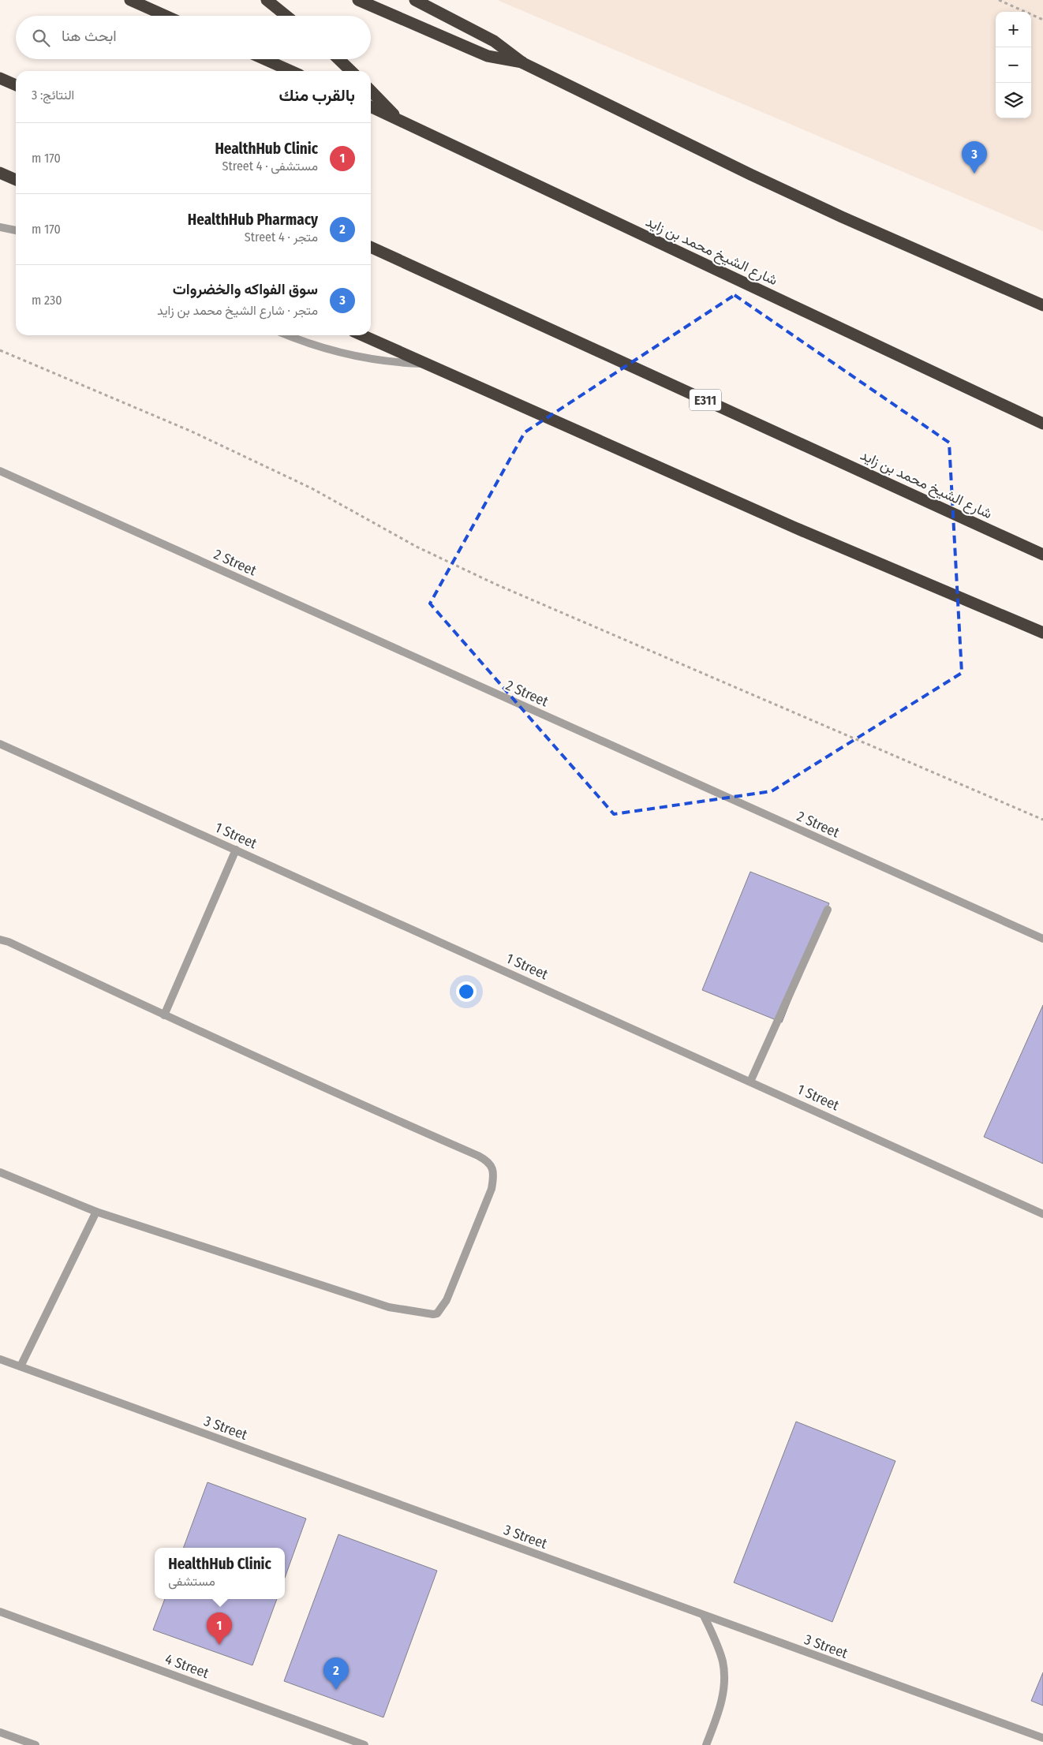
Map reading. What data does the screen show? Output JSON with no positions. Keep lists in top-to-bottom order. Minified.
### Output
{"streets":{"highway":["شارع الشيخ محمد بن زايد","E311"],"street":["2 Street","1 Street","3 Street","4 Street"]},"page":{"map_buttons":["+","−"],"search":"ابحث هنا","heading":["بالقرب منك","النتائج: 3"],"list":[{"mark":"1","name":"HealthHub Clinic","note":"مستشفى · 4 Street","value":"170 m"},{"mark":"2","name":"HealthHub Pharmacy","note":"متجر · 4 Street","value":"170 m"},{"mark":"3","name":"سوق الفواكه والخضروات","note":"متجر · شارع الشيخ محمد بن زايد","value":"230 m"}],"pins":["3","1","2"],"popup":["HealthHub Clinic","مستشفى"]}}
